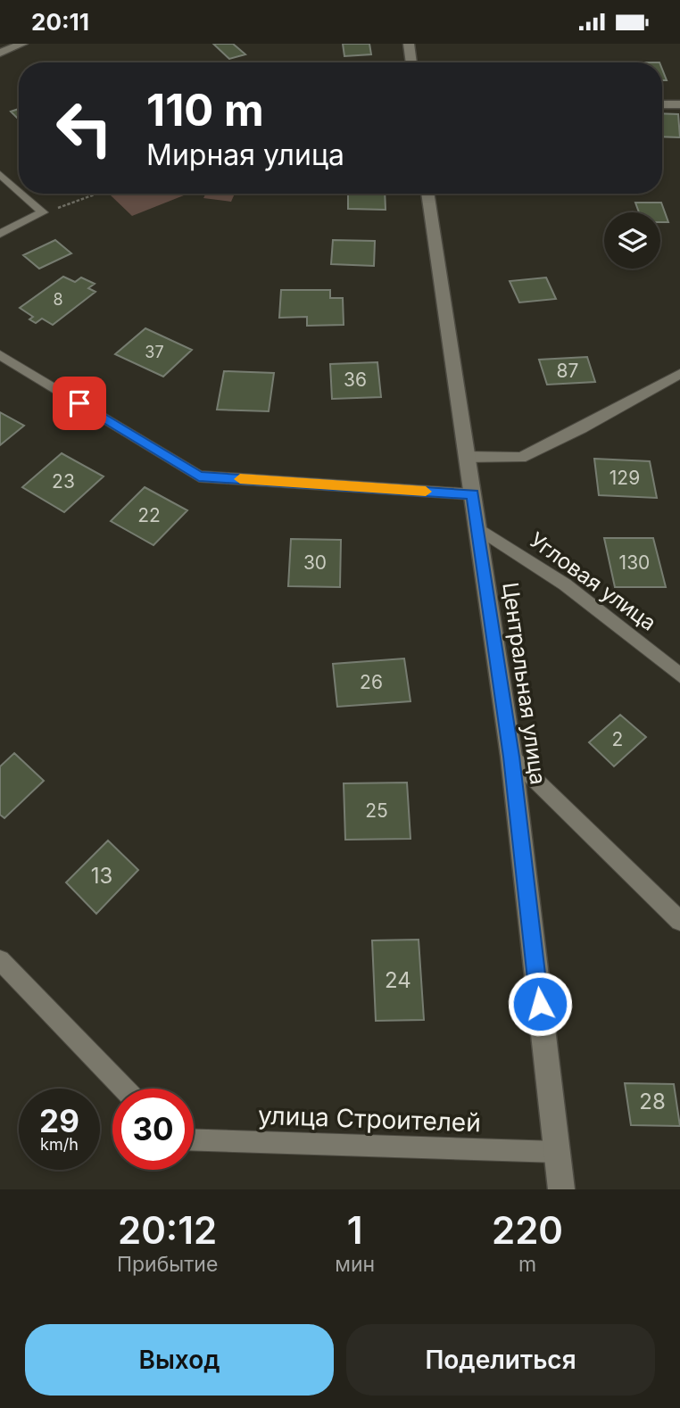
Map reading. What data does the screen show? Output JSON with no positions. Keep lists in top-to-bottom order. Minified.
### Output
{"streets":{"street":["Центральная улица"],"lane":["Угловая улица","улица Строителей"]},"crossings":[["Угловая улица","Центральная улица"],["Центральная улица","улица Строителей"]],"house_numbers":["8","37","87","36","129","23","22","30","130","26","2","25","13","24","28"],"page":{"status":"20:11","turn":["110 m","Мирная улица"],"speed":"29 km/h","limit":"30","eta":["20:12","Прибытие","1","мин","220","m"],"buttons":["Выход","Поделиться"]}}
